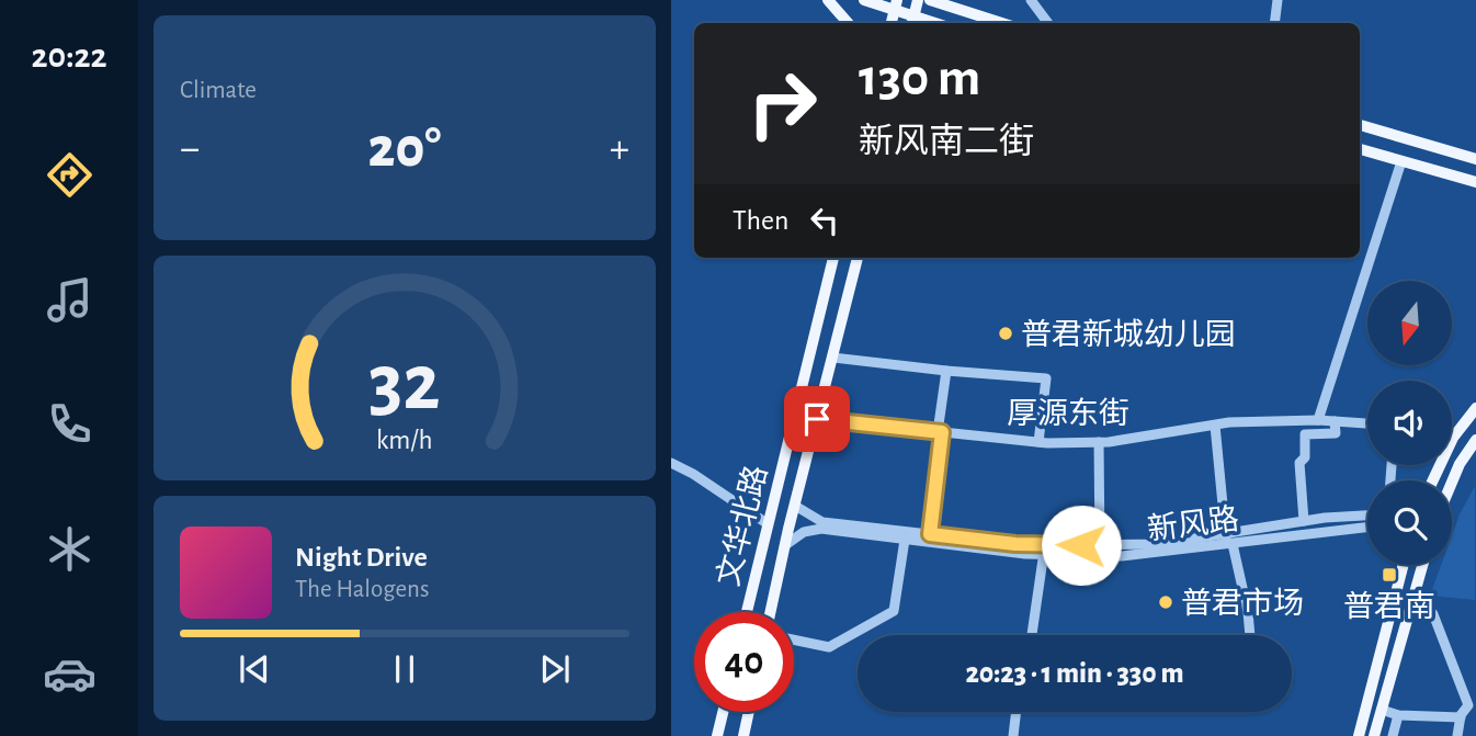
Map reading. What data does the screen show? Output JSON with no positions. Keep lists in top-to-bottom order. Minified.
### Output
{"streets":{"main road":["文华北路"],"street":["厚源东街","新风路"]},"crossings":[["厚源东街","文华北路"],["新风路","文华北路"]],"places":{"other":["普君新城幼儿园","普君市场"],"transit":["普君南"]},"north":"bottom","page":{"tabs":"20:22","tile":"Climate","turn":["130 m","新风南二街"],"heat":["−","20°","+"],"then":"Then","song":["Night Drive","The Halogens"],"limit":"40","trip":"20:23 · 1 min · 330 m","gauge":["32","km/h"]}}
